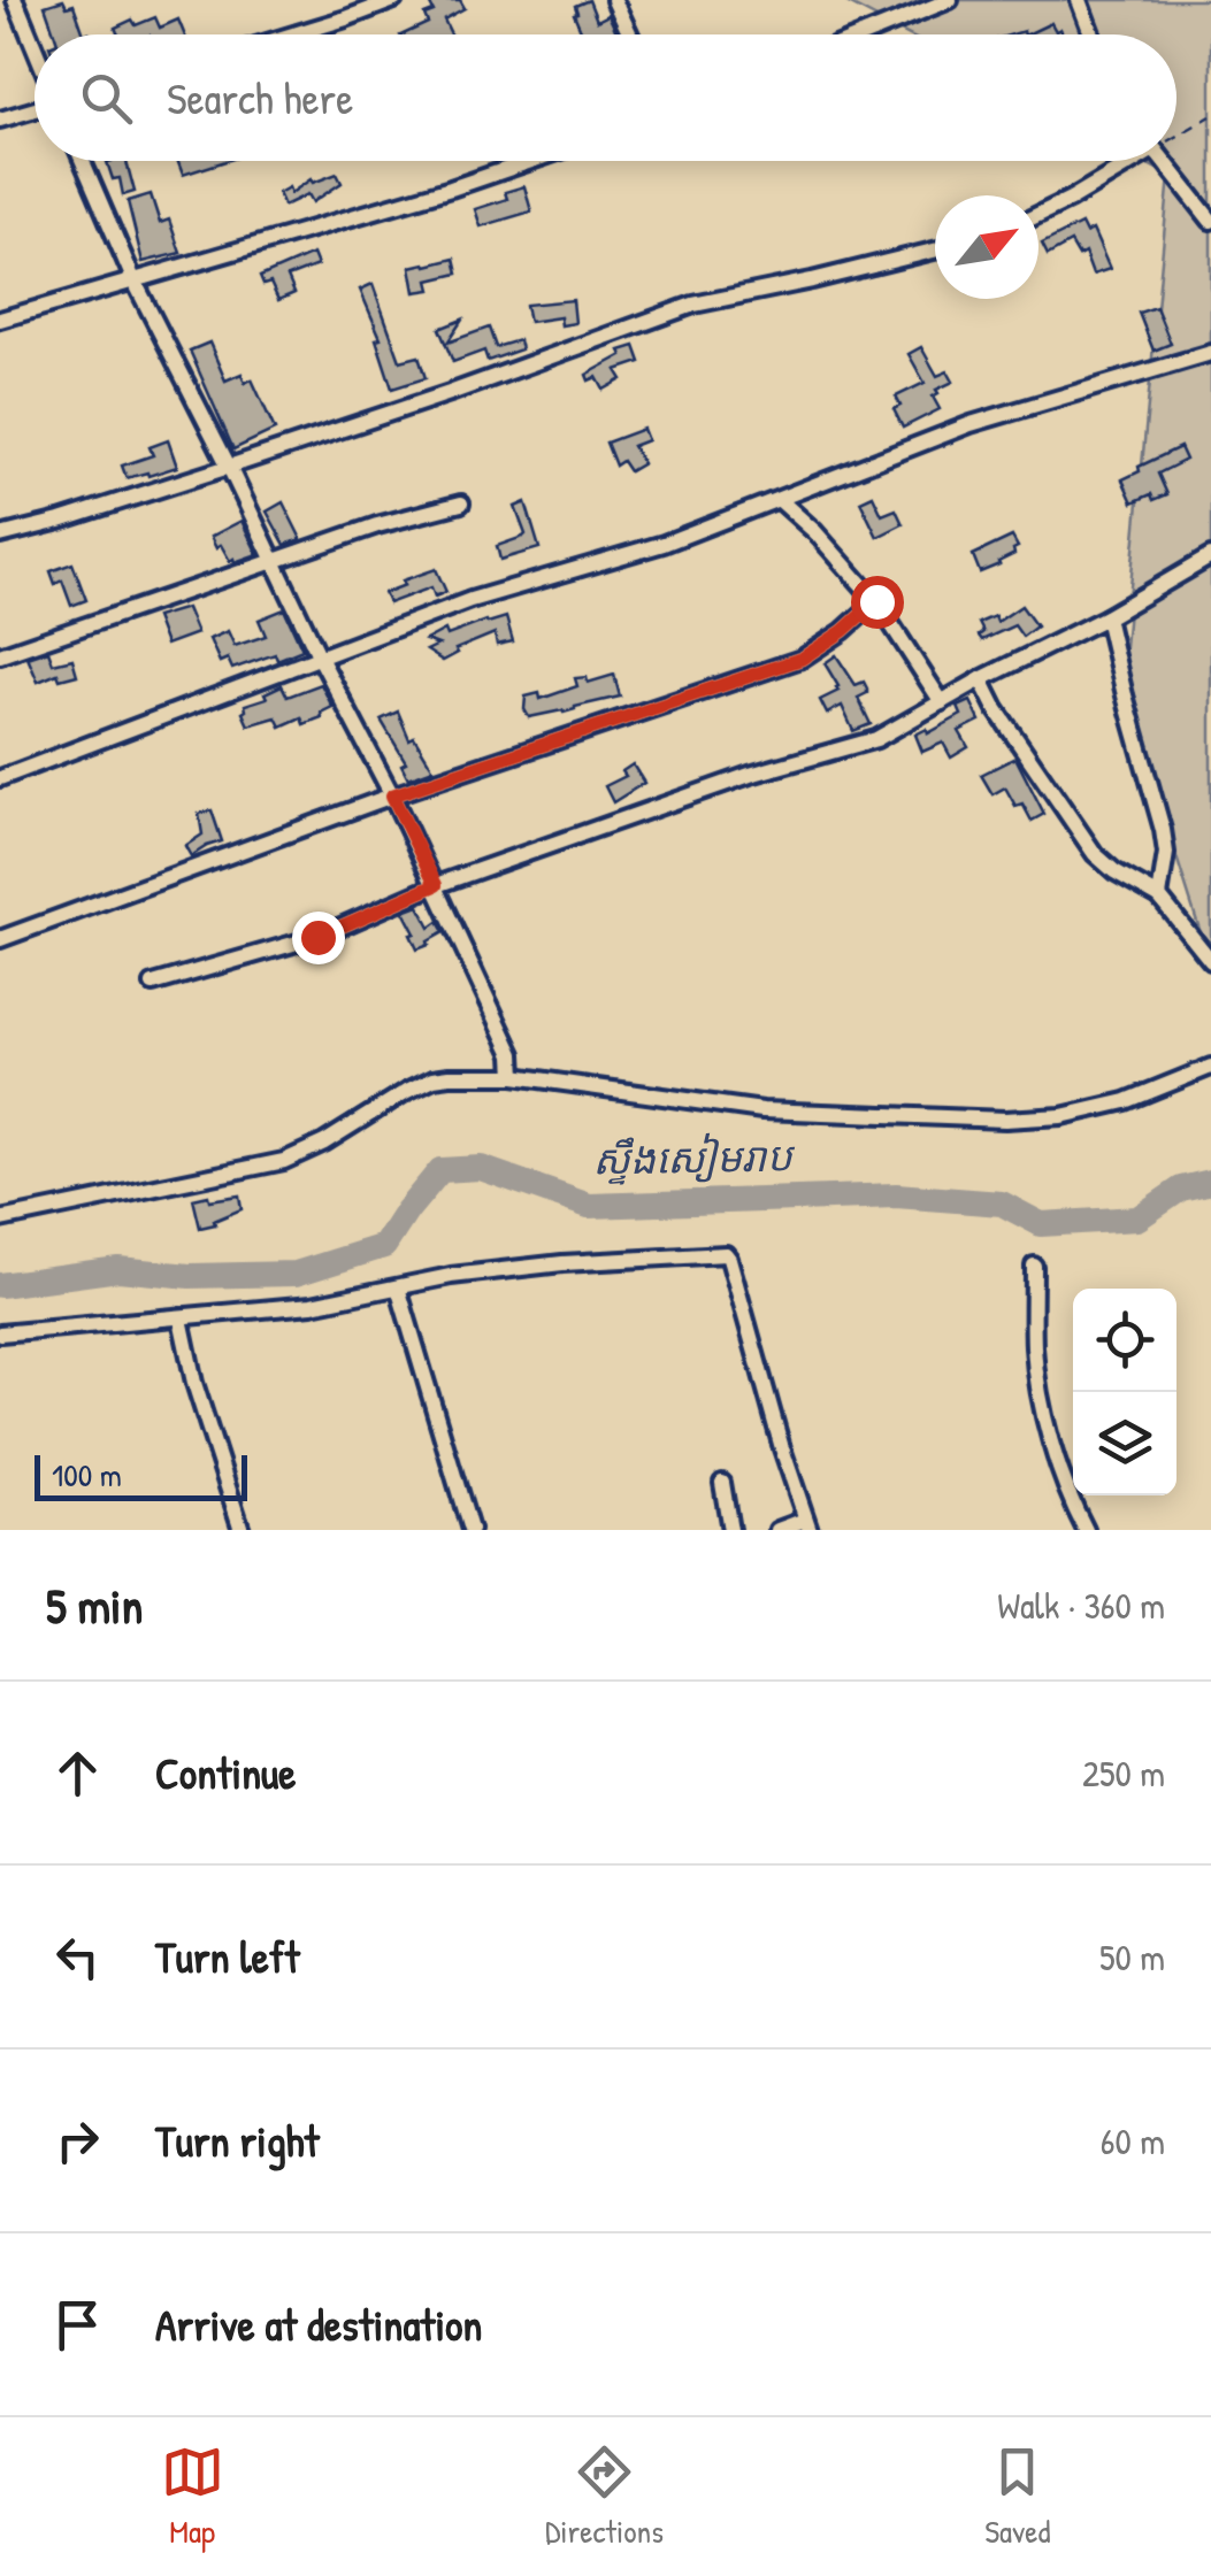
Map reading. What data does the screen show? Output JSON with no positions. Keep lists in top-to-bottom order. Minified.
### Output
{"water":["ស្ទឹងសៀមរាប"],"scale_bar":"100 m","north":"top right","page":{"search":"Search here","scale":"100 m","heading":["5 min","Walk · 360 m"],"list":[["Continue","250 m"],["Turn left","50 m"],["Turn right","60 m"],"Arrive at destination"],"nav":["Map","Directions","Saved"]}}
